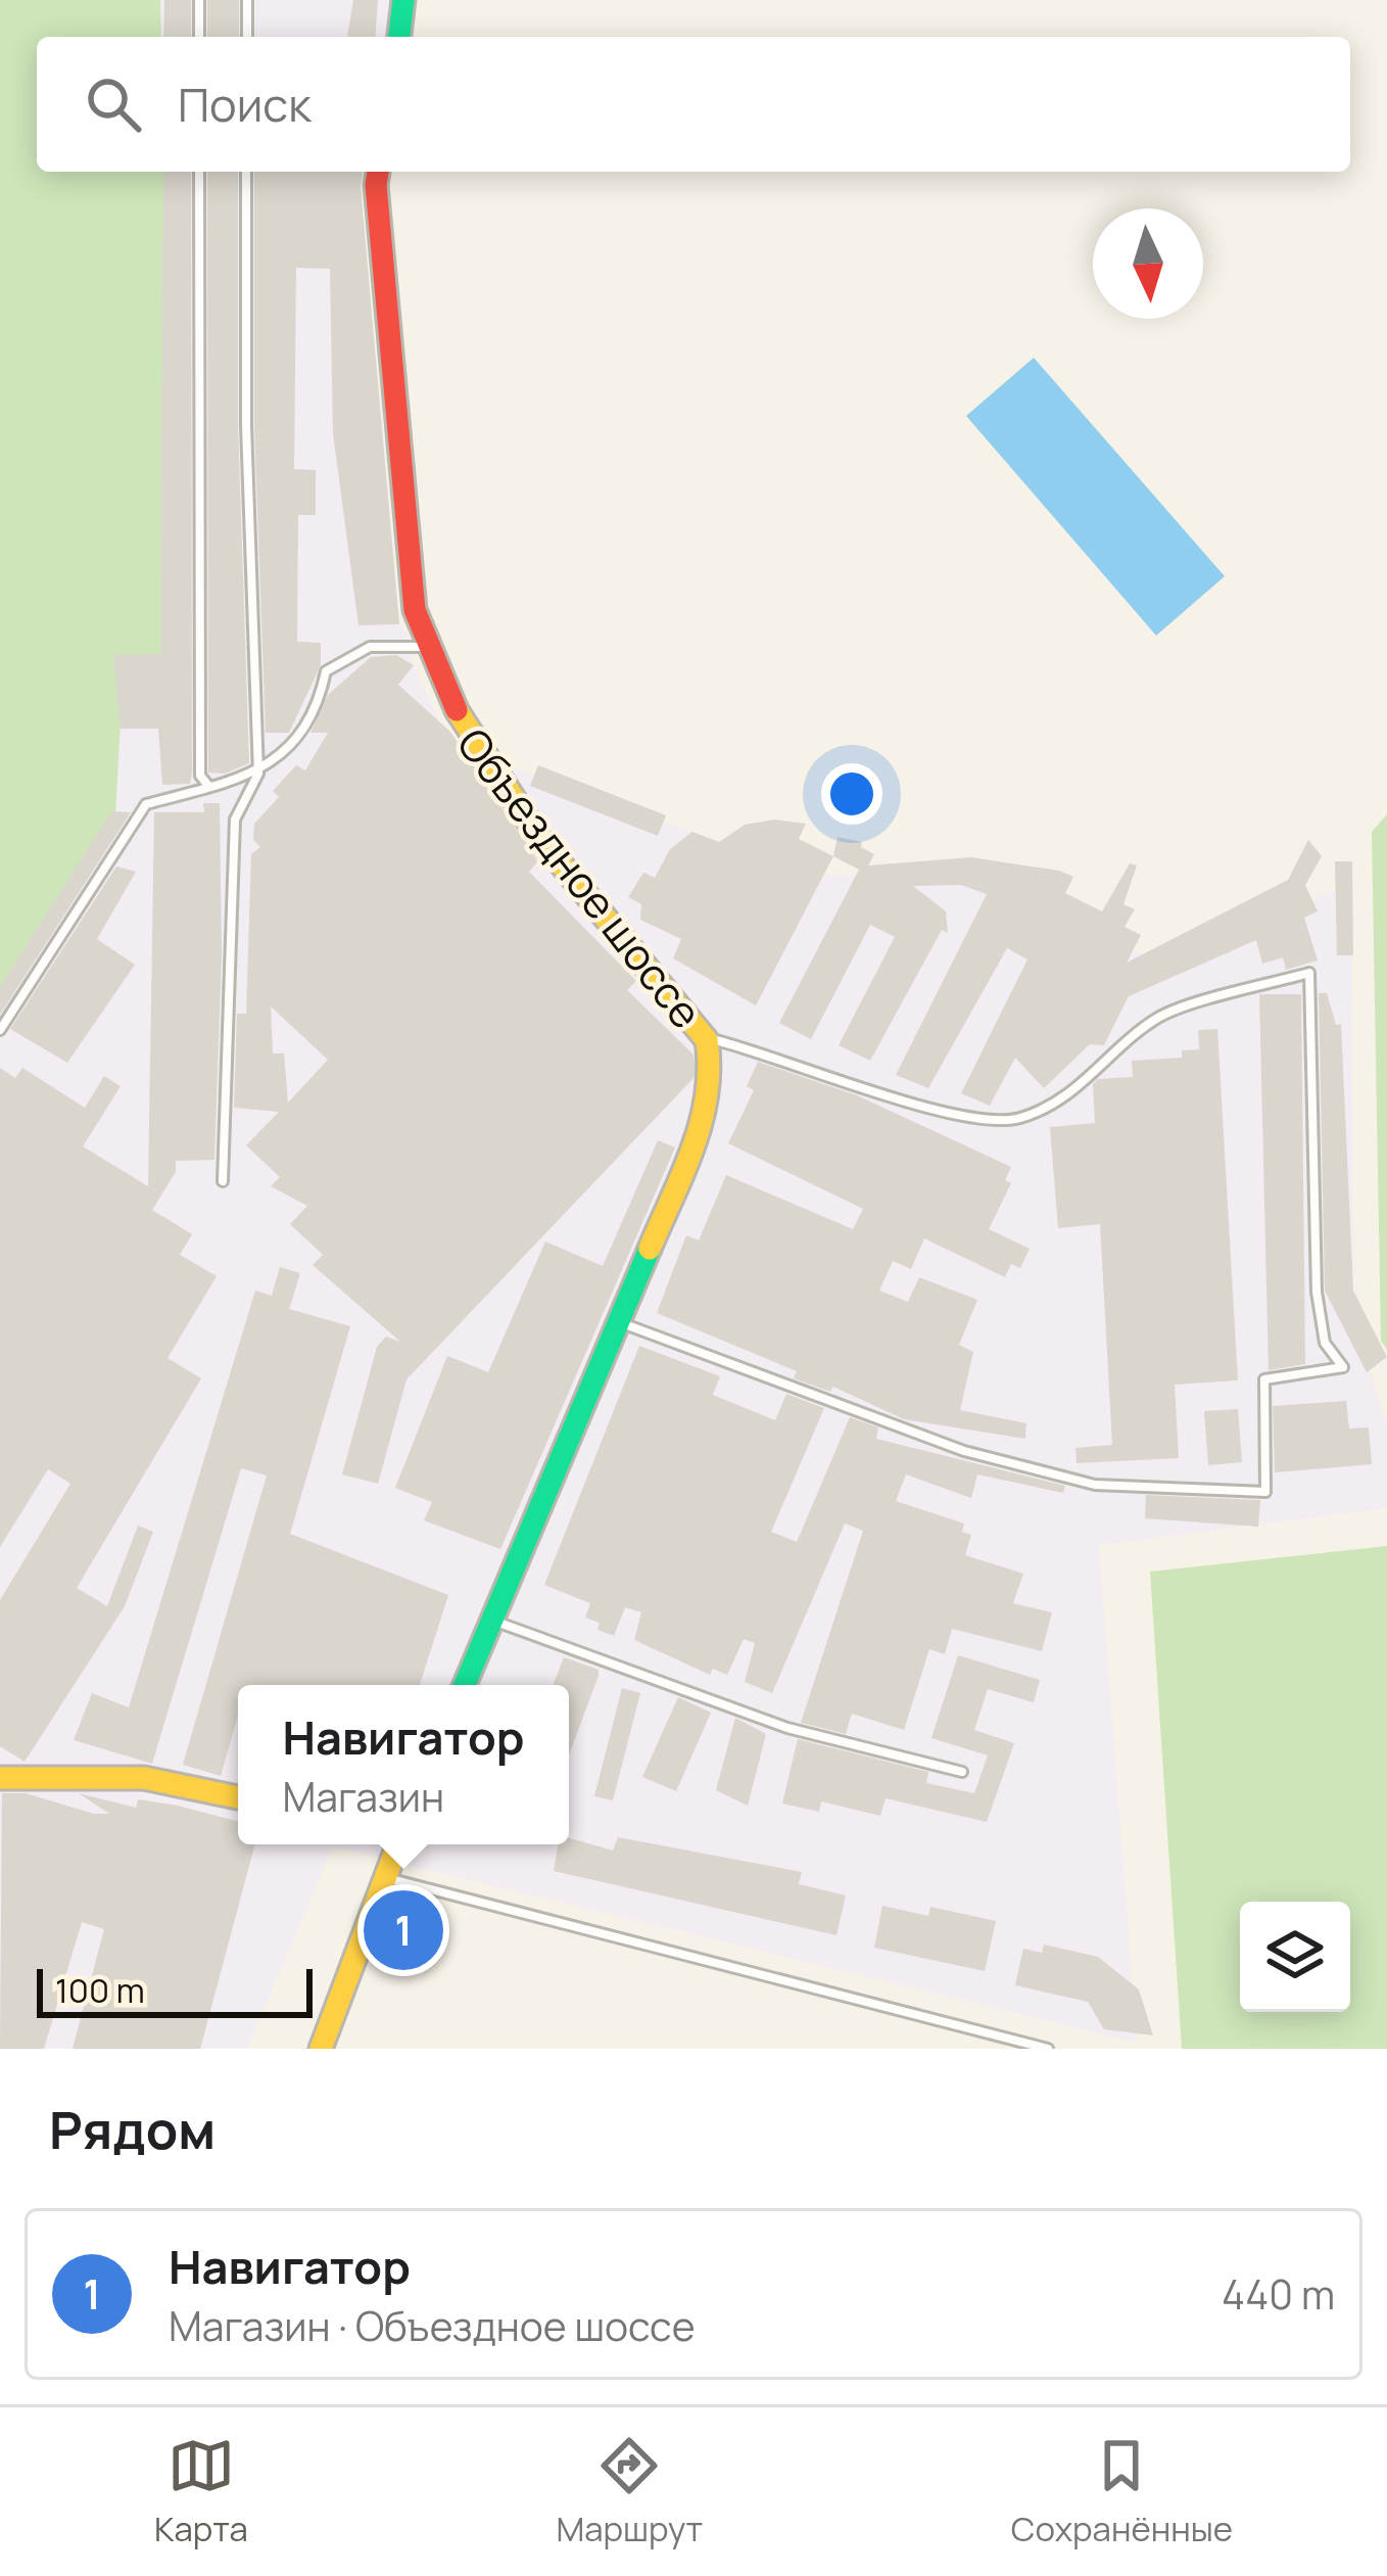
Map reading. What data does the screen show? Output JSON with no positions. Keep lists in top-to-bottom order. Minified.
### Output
{"streets":{"street":["Объездное шоссе"]},"scale_bar":"100 m","north":"bottom","page":{"search":"Поиск","popup":["Навигатор","Магазин"],"pins":"1","scale":"100 m","heading":"Рядом","list":[{"mark":"1","name":"Навигатор","note":"Магазин · Объездное шоссе","value":"440 m"}],"nav":["Карта","Маршрут","Сохранённые"]}}
